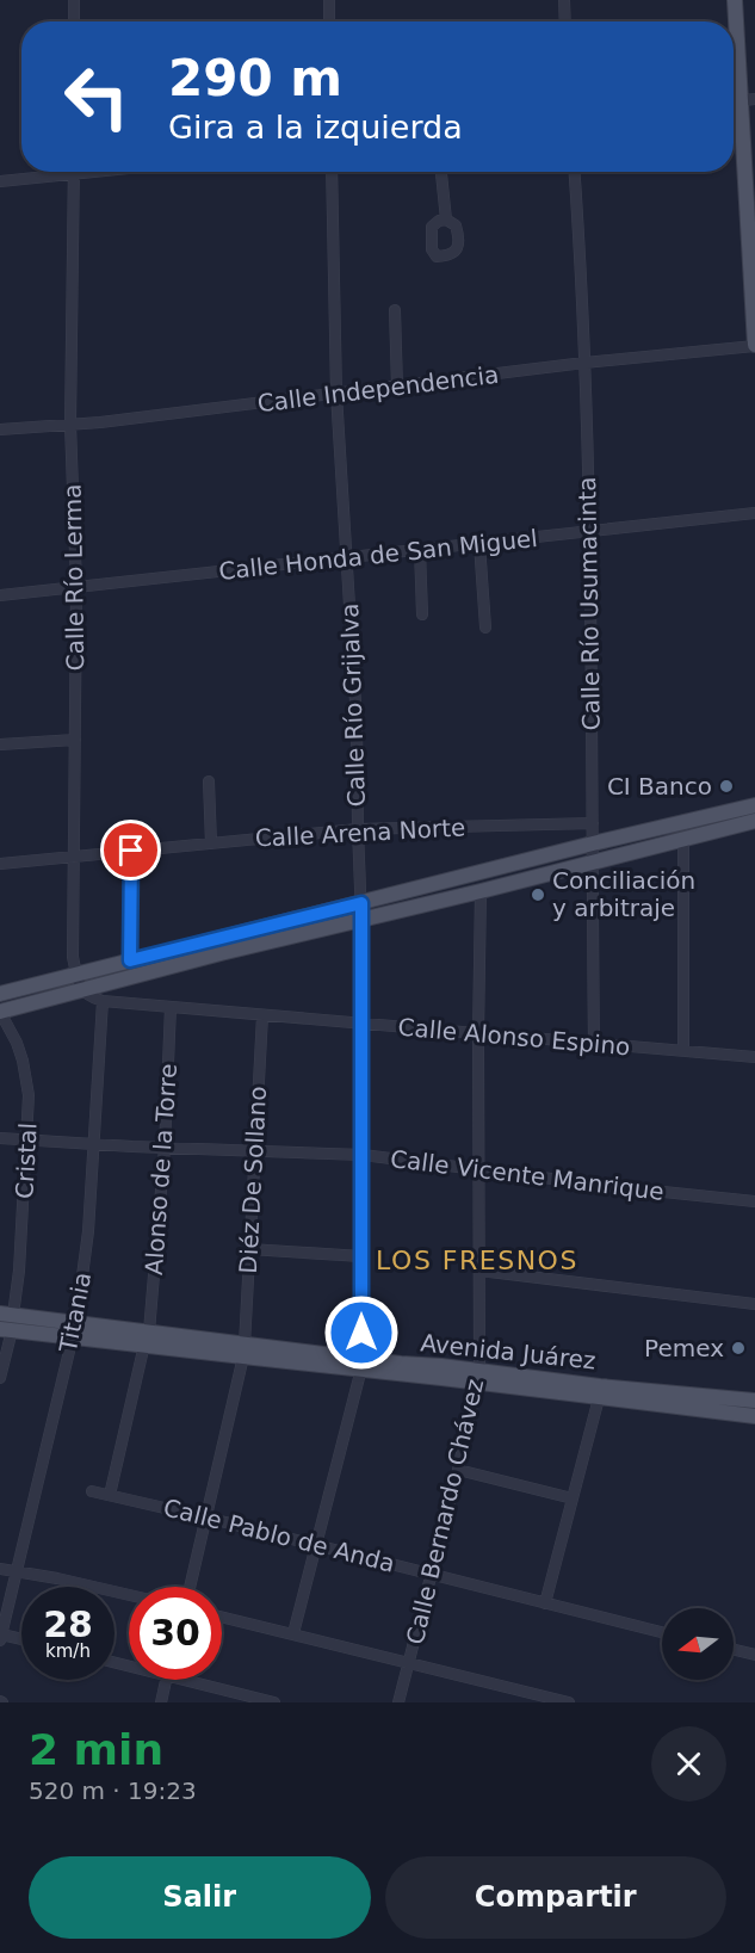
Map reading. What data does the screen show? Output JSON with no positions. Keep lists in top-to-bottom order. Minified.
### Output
{"streets":{"main road":["Avenida Juárez"],"street":["Calle Independencia","Calle Honda de San Miguel","Calle Río Lerma","Calle Río Usumacinta","Calle Río Grijalva","Calle Arena Norte","Calle Alonso Espino","Cristal","Alonso de la Torre","Calle Vicente Manrique","Diéz De Sollano","Titania","Calle Bernardo Chávez","Calle Pablo de Anda"]},"crossings":[["Calle Independencia","Calle Río Lerma"],["Calle Independencia","Calle Río Usumacinta"],["Calle Independencia","Calle Río Grijalva"],["Calle Honda de San Miguel","Calle Río Lerma"],["Calle Honda de San Miguel","Calle Río Usumacinta"],["Calle Honda de San Miguel","Calle Río Grijalva"],["Calle Río Lerma","Calle Arena Norte"],["Calle Río Usumacinta","Calle Arena Norte"],["Calle Río Usumacinta","Calle Alonso Espino"],["Calle Río Grijalva","Calle Arena Norte"],["Calle Río Grijalva","Calle Alonso Espino"],["Calle Río Grijalva","Calle Vicente Manrique"],["Calle Río Grijalva","Avenida Juárez"],["Calle Río Grijalva","Calle Pablo de Anda"],["Calle Alonso Espino","Alonso de la Torre"],["Calle Alonso Espino","Diéz De Sollano"],["Calle Alonso Espino","Titania"],["Calle Alonso Espino","Calle Bernardo Chávez"],["Cristal","Calle Vicente Manrique"],["Cristal","Avenida Juárez"],["Alonso de la Torre","Calle Vicente Manrique"],["Alonso de la Torre","Avenida Juárez"],["Alonso de la Torre","Calle Pablo de Anda"],["Calle Vicente Manrique","Diéz De Sollano"],["Calle Vicente Manrique","Titania"],["Calle Vicente Manrique","Calle Bernardo Chávez"],["Diéz De Sollano","Avenida Juárez"],["Diéz De Sollano","Calle Pablo de Anda"],["Titania","Avenida Juárez"],["Avenida Juárez","Calle Bernardo Chávez"],["Calle Bernardo Chávez","Calle Pablo de Anda"]],"districts":["LOS FRESNOS"],"places":["CI Banco","Conciliación y arbitraje","Pemex"],"north":"left","page":{"turn":["290 m","Gira a la izquierda"],"speed":"28 km/h","limit":"30","heading":["2 min","520 m · 19:23"],"buttons":["Salir","Compartir"]}}
